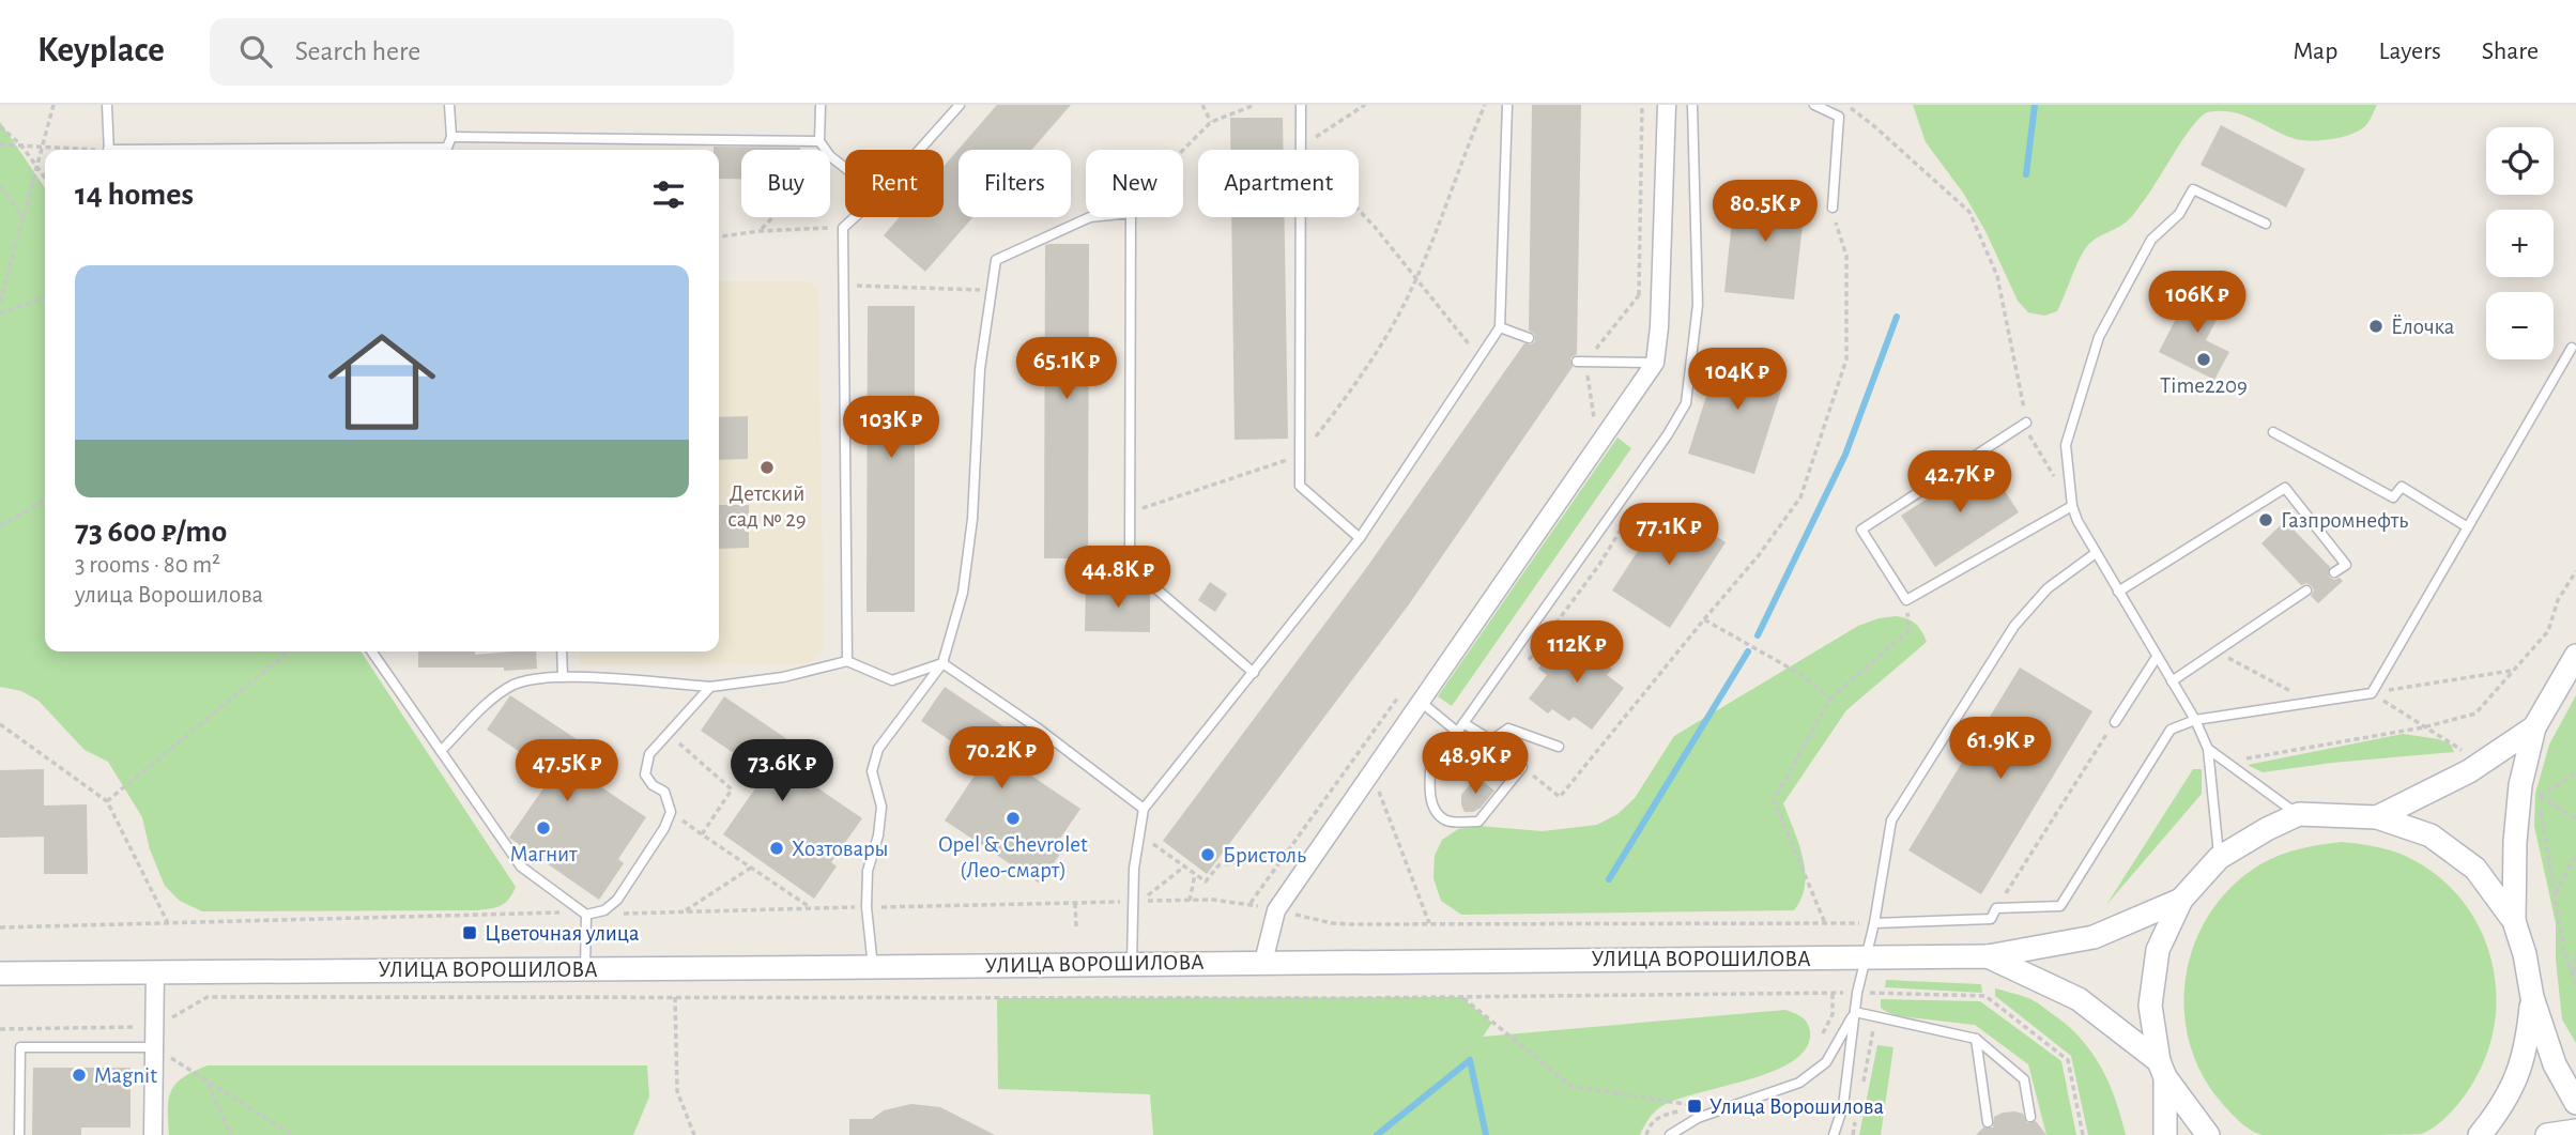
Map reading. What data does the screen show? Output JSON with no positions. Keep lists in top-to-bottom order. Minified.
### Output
{"streets":{"main road":["УЛИЦА ВОРОШИЛОВА"]},"places":{"other":["Ёлочка","Time2209","Детский сад № 29","Газпромнефть","Opel & Chevrolet (Лео-смарт)","Магнит","Хозтовары","Бристоль","Magnit"],"transit":["Цветочная улица","Улица Ворошилова"]},"page":{"header":"Keyplace","search":"Search here","nav":["Map","Layers","Share"],"map_buttons":["+","−"],"chip":["Buy","Rent","Filters","New","Apartment"],"heading":"14 homes","price":["80.5K ₽","106K ₽","65.1K ₽","104K ₽","103K ₽","42.7K ₽","77.1K ₽","44.8K ₽","112K ₽","61.9K ₽","70.2K ₽","48.9K ₽","47.5K ₽","73.6K ₽"],"list":[{"name":"73 600 ₽/mo","note":"3 rooms · 80 m² · улица Ворошилова"}]}}
